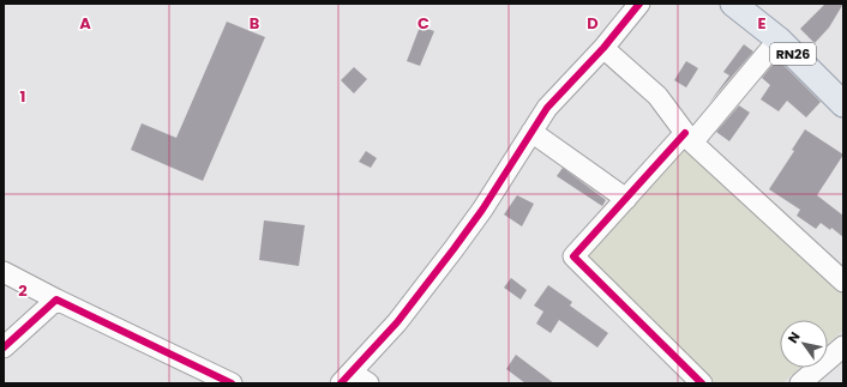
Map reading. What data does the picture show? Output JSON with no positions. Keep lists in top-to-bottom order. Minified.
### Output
{"streets":{"main road":["RN26"]},"north":"top left","grid":{"columns":["A","B","C","D","E"],"rows":["1","2"]}}
